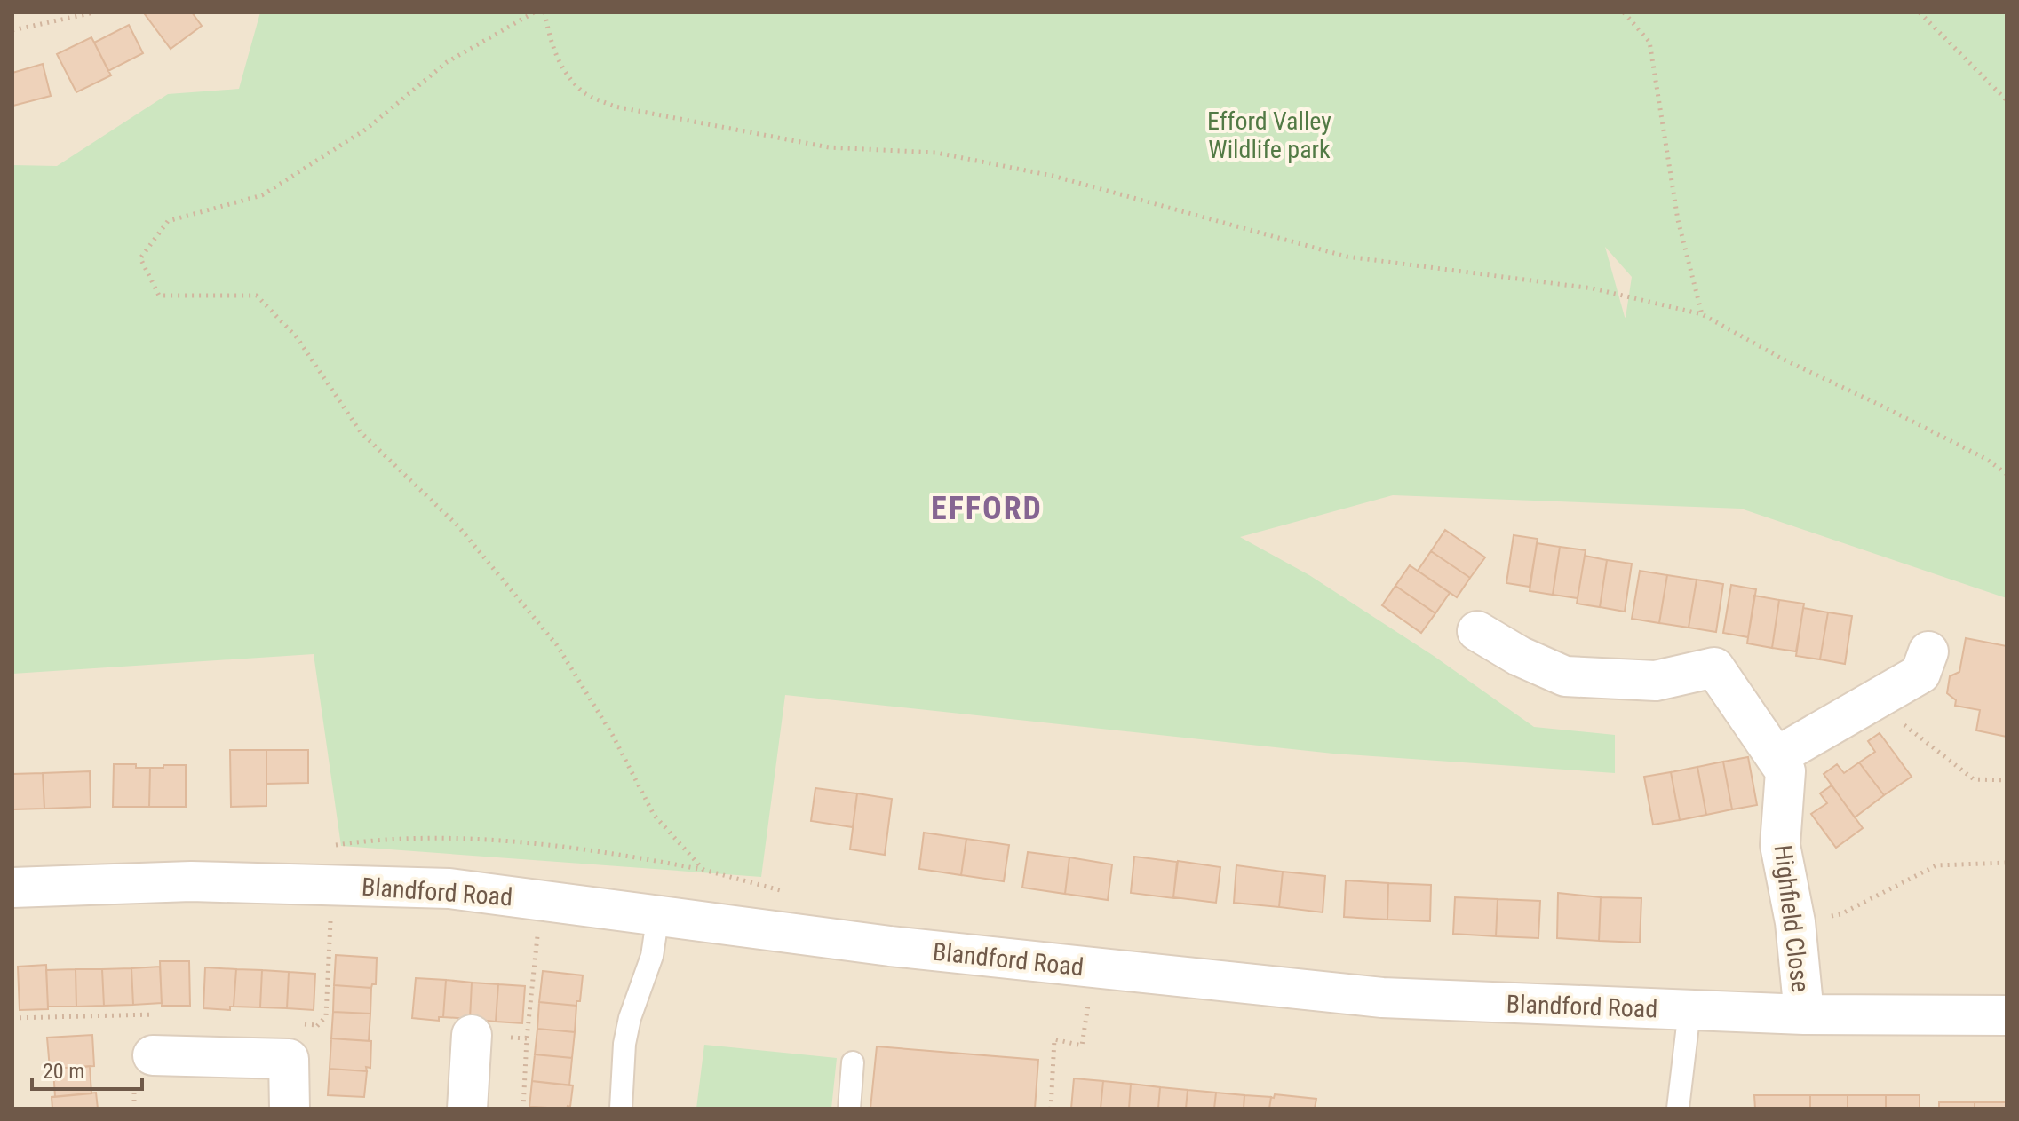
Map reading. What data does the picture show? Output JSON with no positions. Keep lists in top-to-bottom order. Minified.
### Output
{"streets":{"street":["Blandford Road","Highfield Close"]},"crossings":[["Blandford Road","Highfield Close"]],"districts":["EFFORD"],"parks":["Efford Valley Wildlife park"],"scale_bar":"20 m"}
